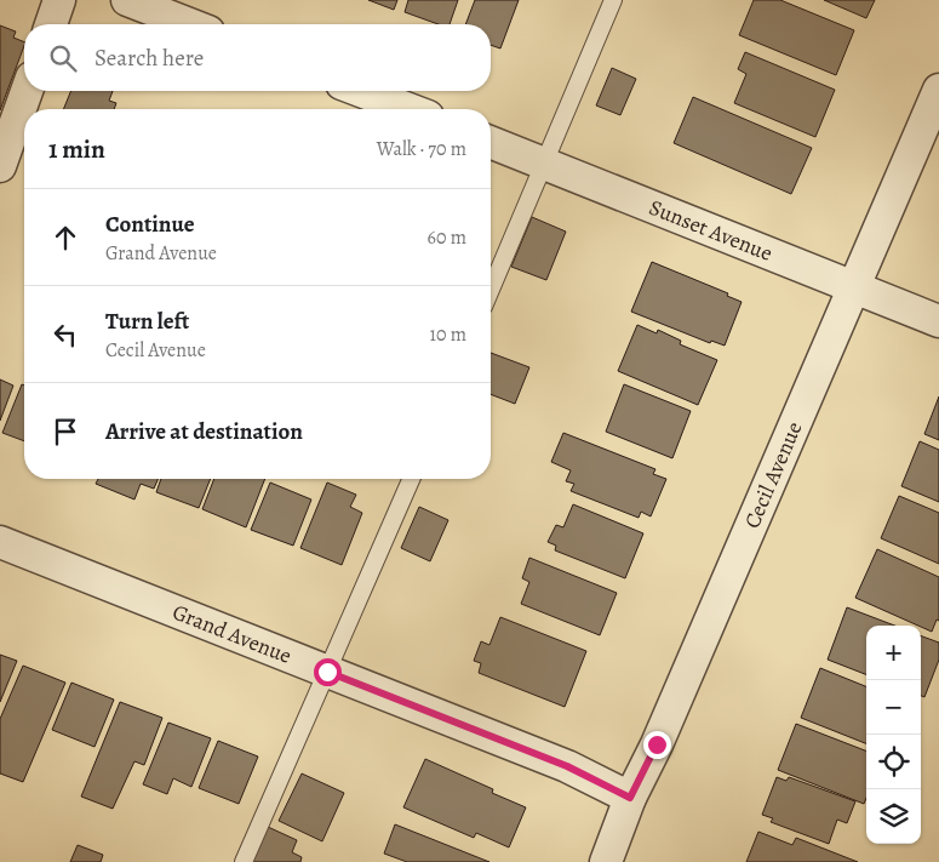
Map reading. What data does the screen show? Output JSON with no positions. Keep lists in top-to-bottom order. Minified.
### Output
{"streets":{"street":["Sunset Avenue","Cecil Avenue","Grand Avenue"]},"crossings":[["Sunset Avenue","Cecil Avenue"],["Cecil Avenue","Grand Avenue"]],"page":{"search":"Search here","heading":["1 min","Walk · 70 m"],"list":[["Continue","Grand Avenue","60 m"],["Turn left","Cecil Avenue","10 m"],"Arrive at destination"],"map_buttons":["+","−"]}}
